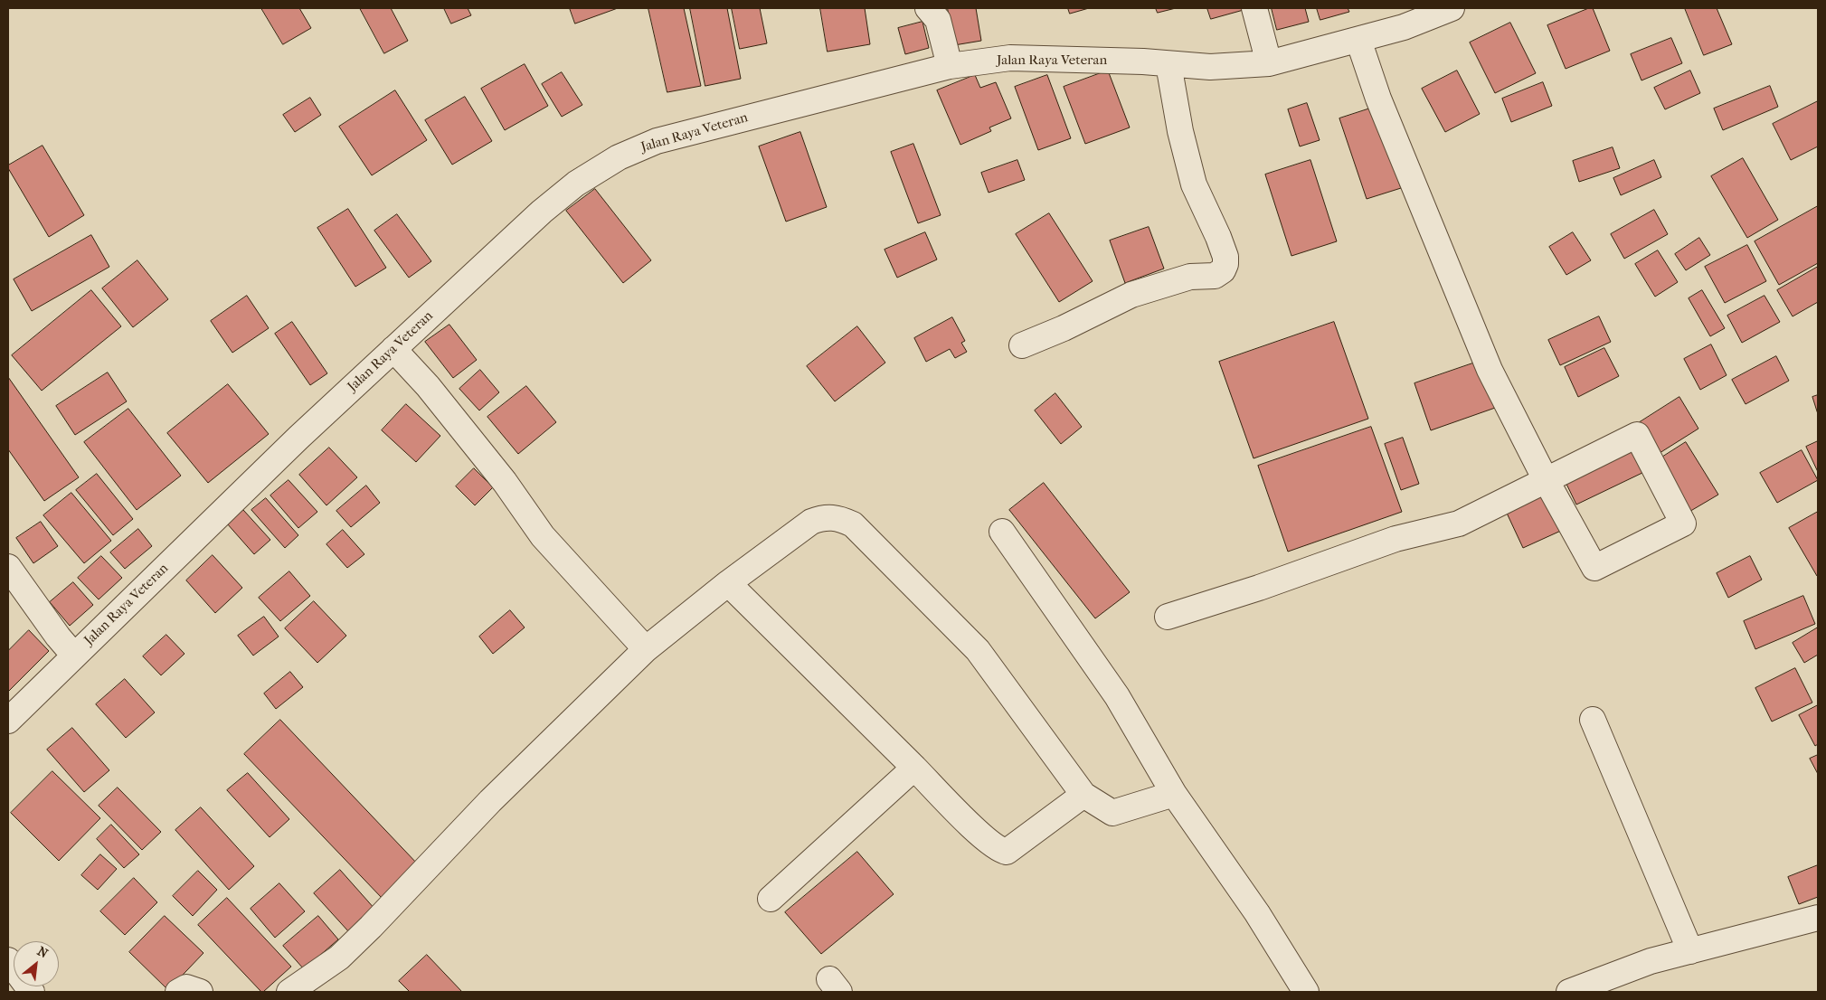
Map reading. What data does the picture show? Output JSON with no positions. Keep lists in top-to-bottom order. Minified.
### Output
{"streets":{"street":["Jalan Raya Veteran"]},"north":"top right"}
